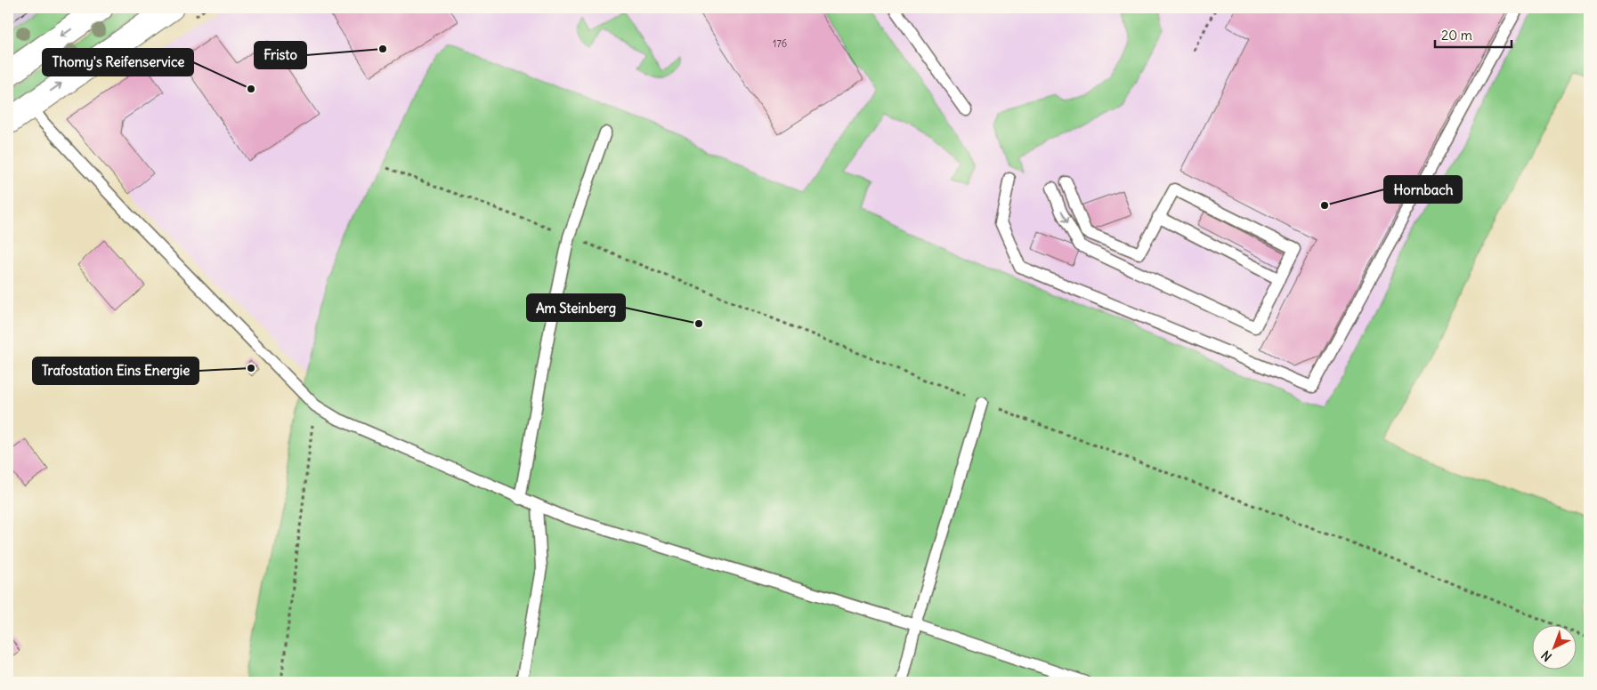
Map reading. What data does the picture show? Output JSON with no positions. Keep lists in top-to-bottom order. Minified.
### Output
{"places":["Fristo","Thomy's Reifenservice","Hornbach","Am Steinberg","Trafostation Eins Energie"],"house_numbers":["176"],"scale_bar":"20 m","north":"bottom left"}
